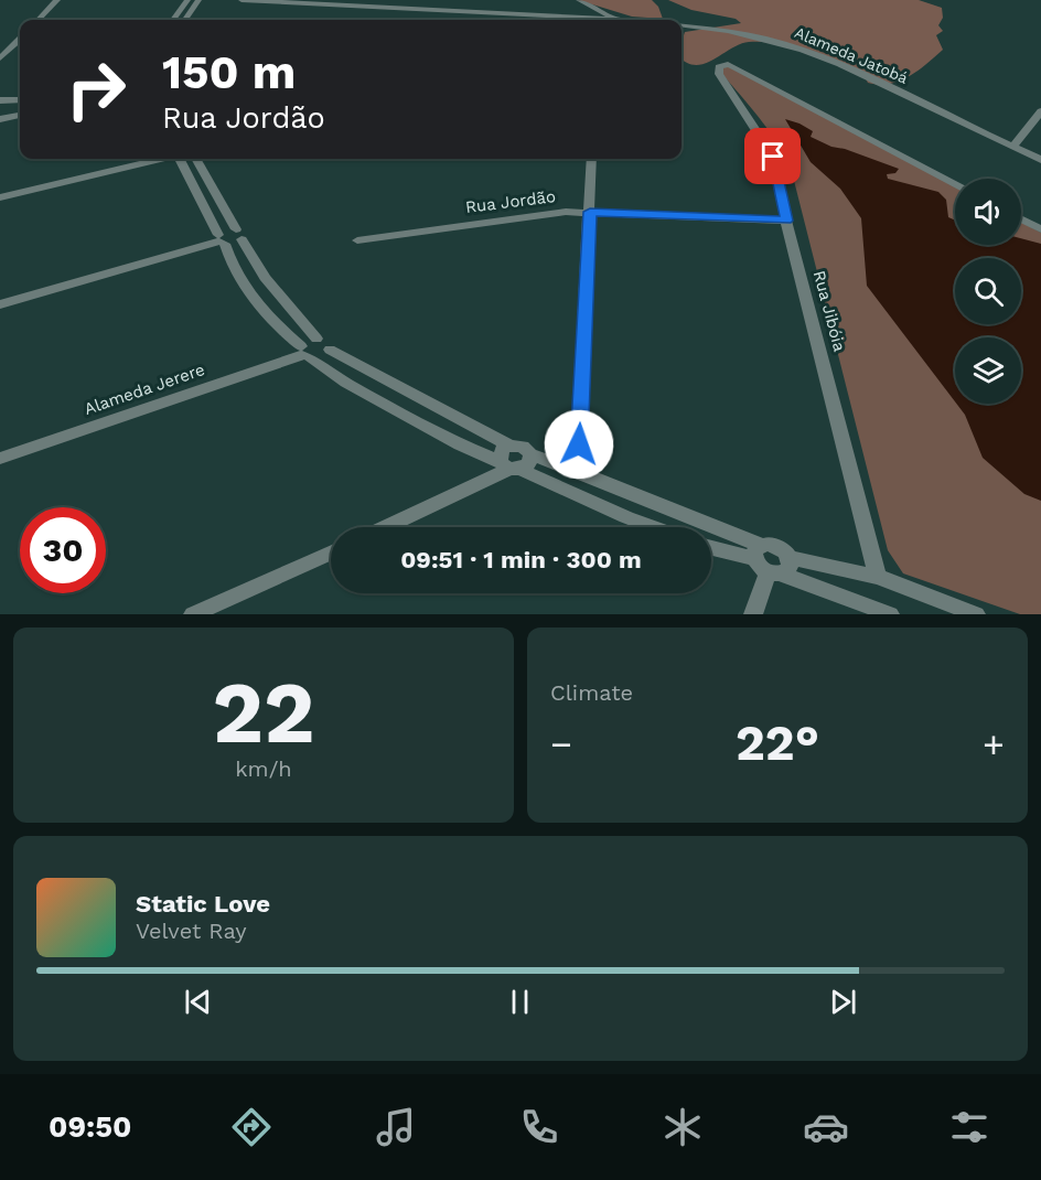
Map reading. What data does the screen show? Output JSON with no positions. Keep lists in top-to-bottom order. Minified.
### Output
{"streets":{"street":["Alameda Jatobá","Rua Jordão","Rua Jibóia","Alameda Jerere"]},"crossings":[["Rua Jordão","Rua Jibóia"]],"page":{"turn":["150 m","Rua Jordão"],"limit":"30","trip":"09:51 · 1 min · 300 m","tile":[["22","km/h"],"Climate"],"heat":["−","22°","+"],"song":["Static Love","Velvet Ray"],"tabs":"09:50"}}
